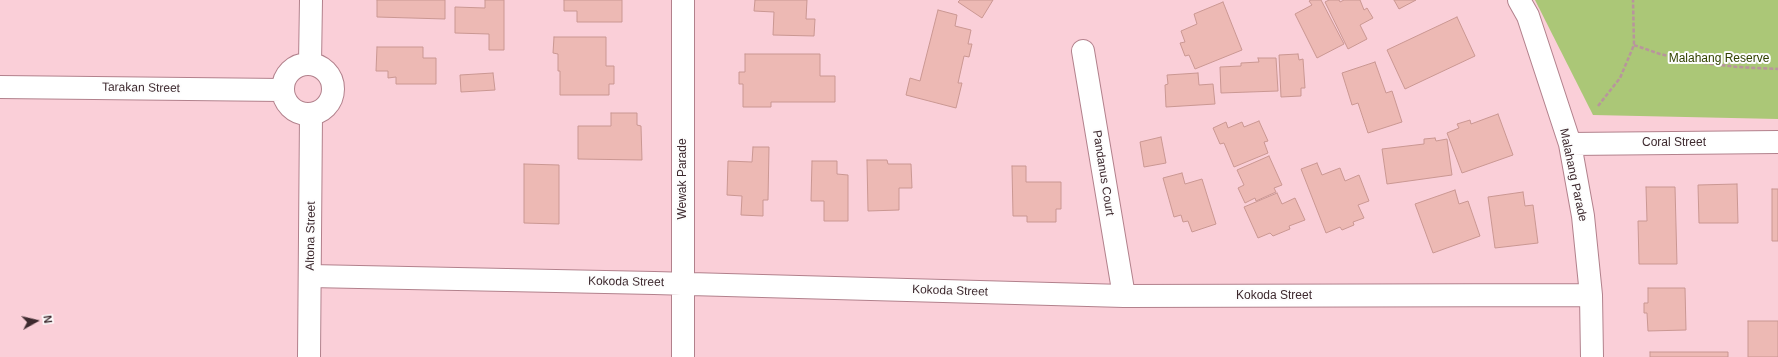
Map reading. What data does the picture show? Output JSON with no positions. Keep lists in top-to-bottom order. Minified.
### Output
{"streets":{"street":["Tarakan Street","Coral Street","Pandanus Court","Malahang Parade","Wewak Parade","Altona Street","Kokoda Street"]},"crossings":[["Tarakan Street","Altona Street"],["Coral Street","Malahang Parade"],["Pandanus Court","Kokoda Street"],["Malahang Parade","Kokoda Street"],["Wewak Parade","Kokoda Street"],["Altona Street","Kokoda Street"]],"parks":["Malahang Reserve"],"north":"right"}
